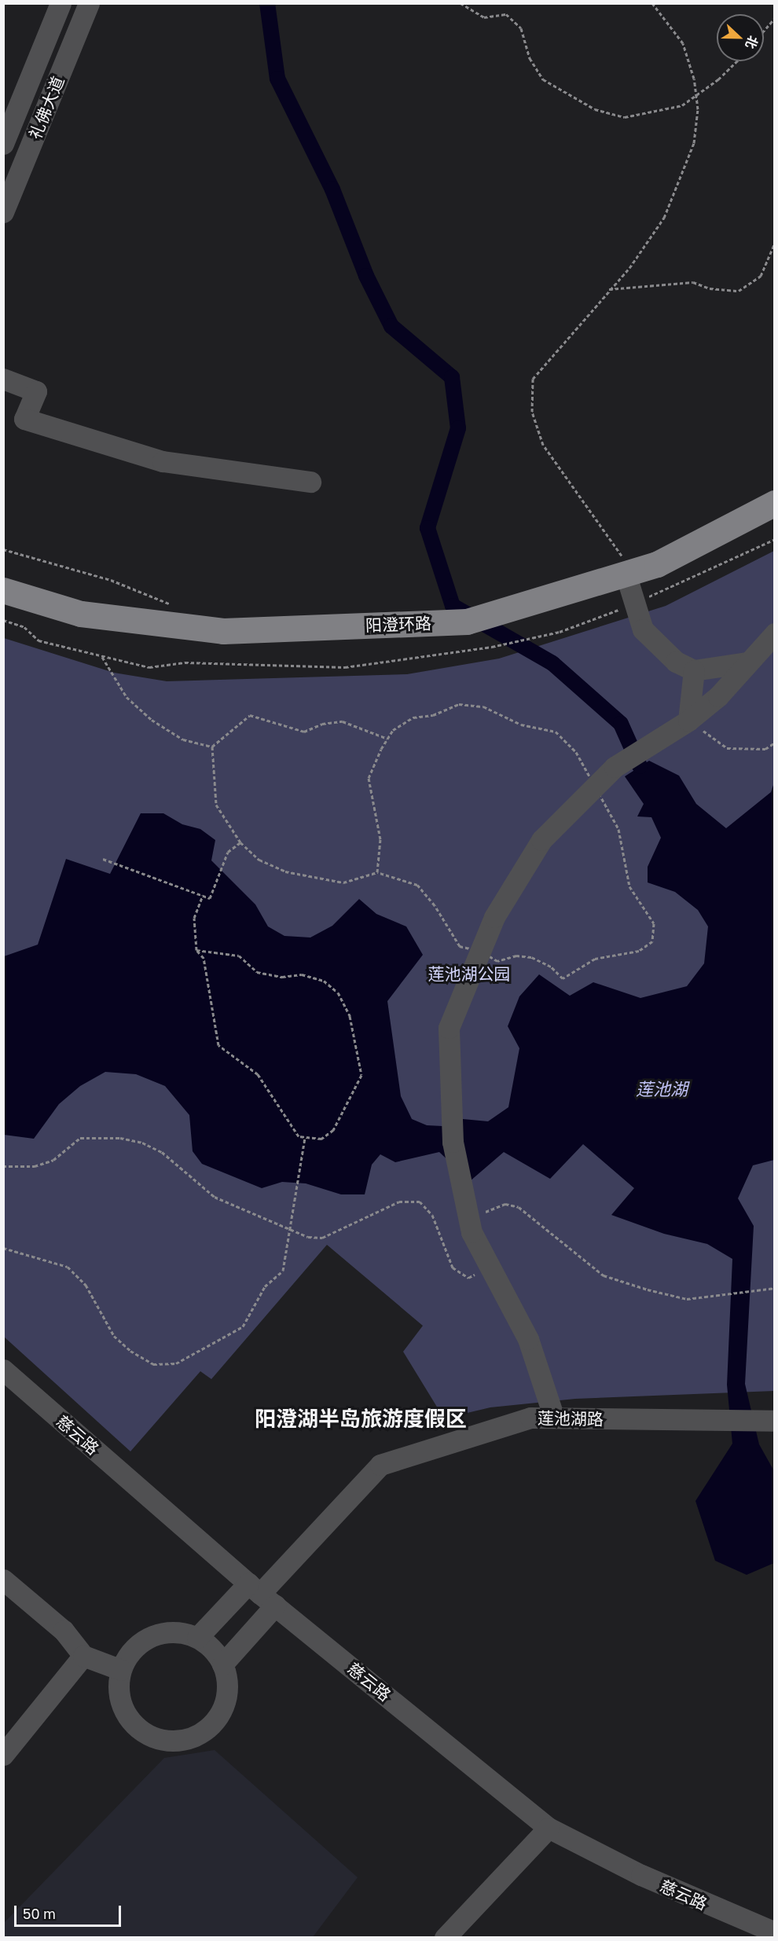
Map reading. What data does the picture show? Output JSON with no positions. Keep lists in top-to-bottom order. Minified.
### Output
{"streets":{"main road":["阳澄环路"],"street":["礼佛大道","莲池湖路","慈云路"]},"crossings":[["莲池湖路","慈云路"]],"districts":["阳澄湖半岛旅游度假区"],"water":["莲池湖"],"parks":["莲池湖公园"],"scale_bar":"50 m","north":"right"}
